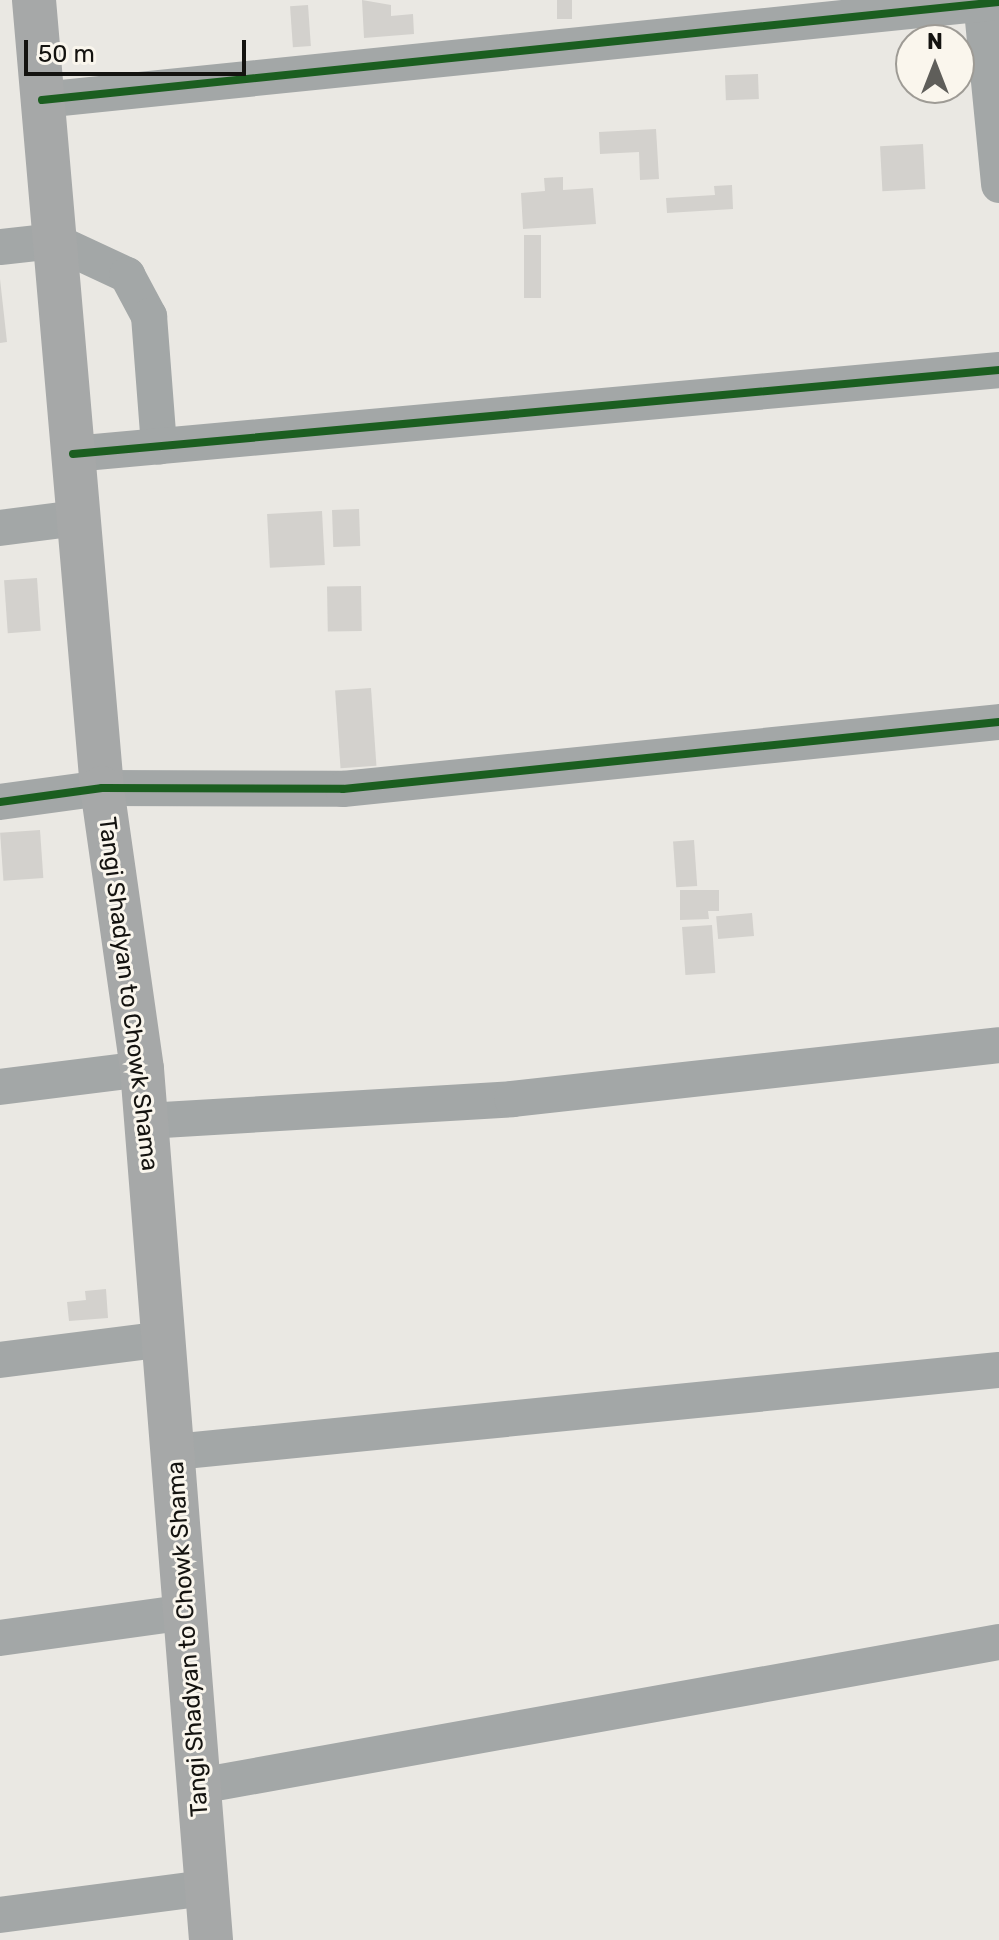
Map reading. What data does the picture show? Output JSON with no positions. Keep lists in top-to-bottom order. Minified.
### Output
{"streets":{"main road":["Tangi Shadyan to Chowk Shama"]},"scale_bar":"50 m","north":"top"}
